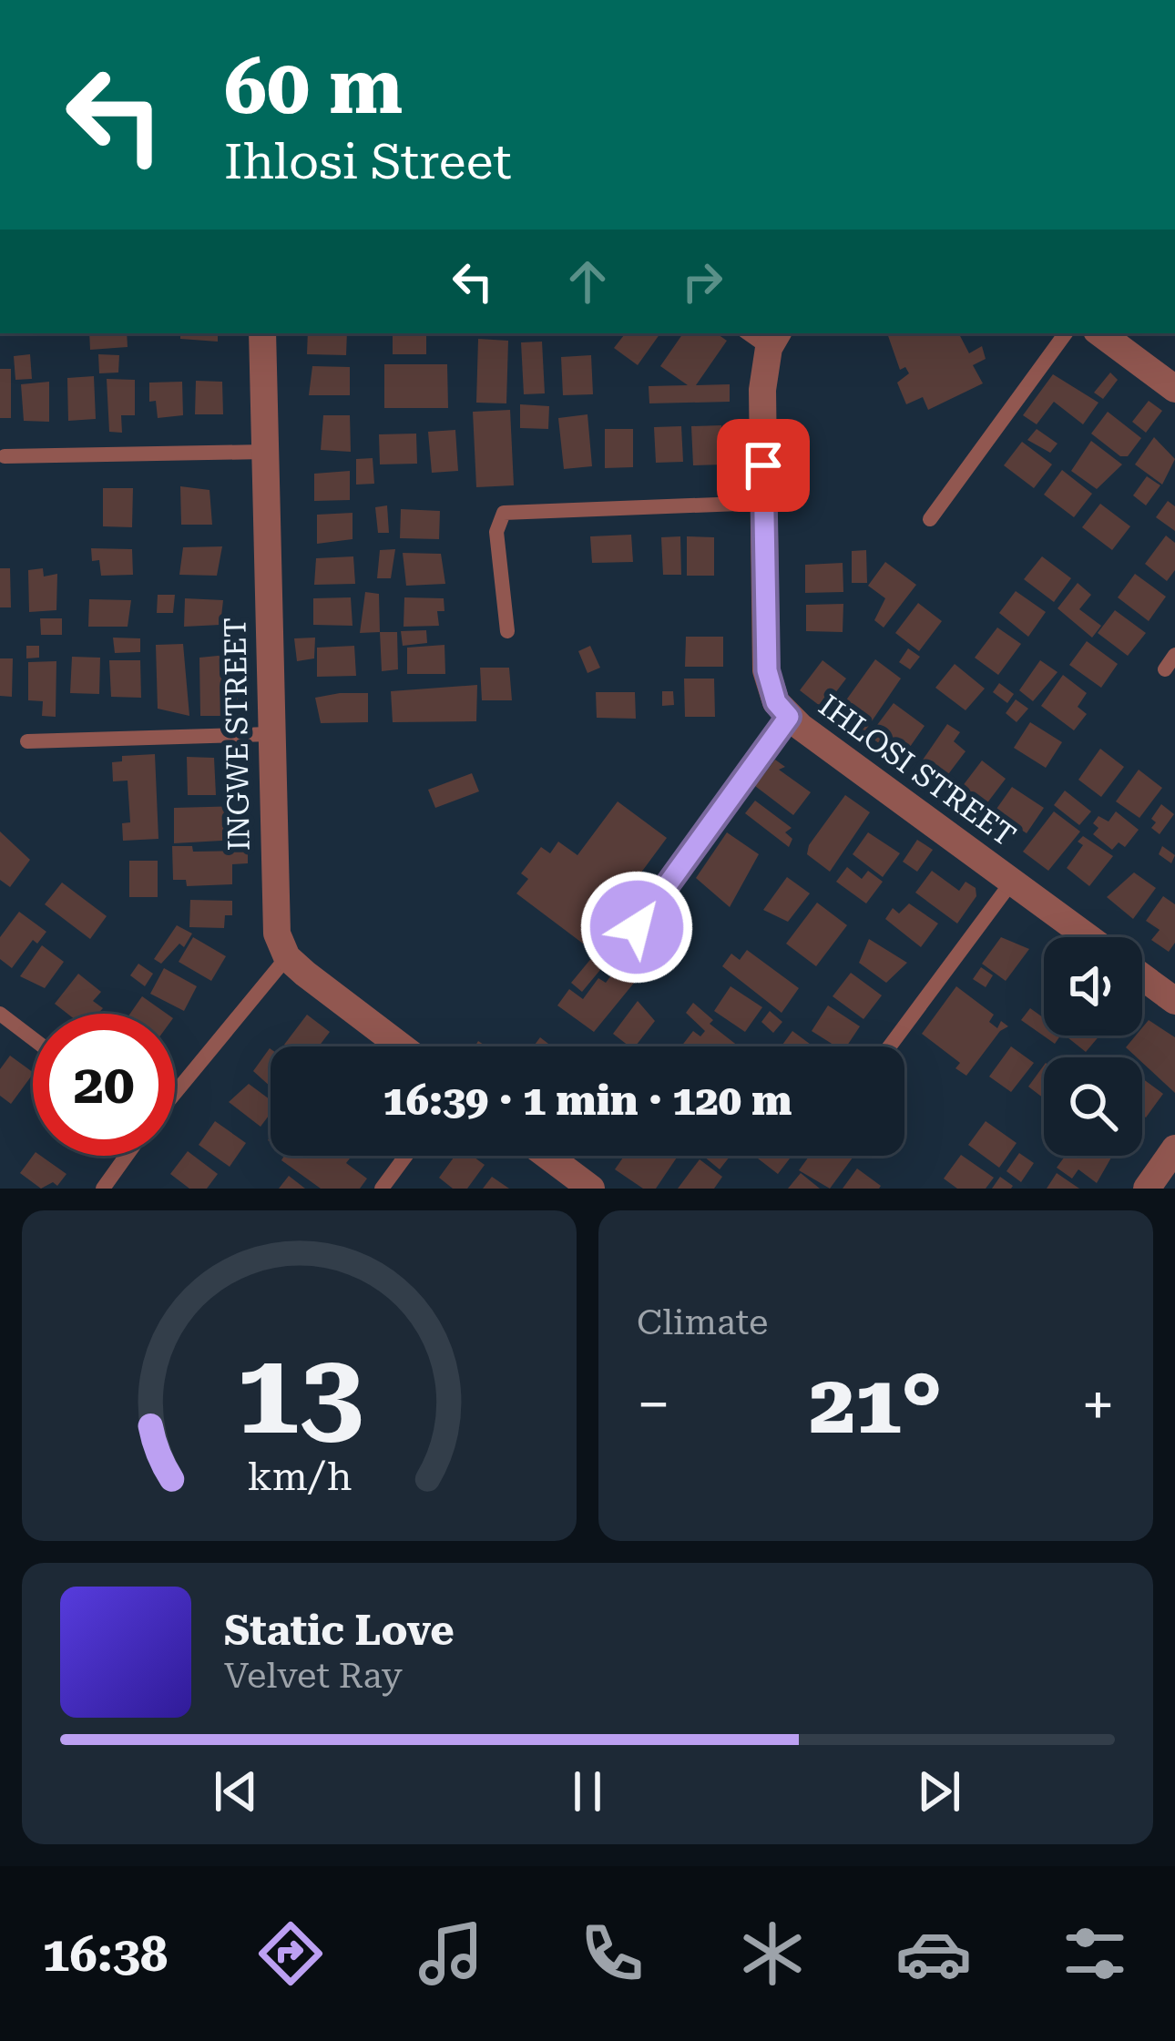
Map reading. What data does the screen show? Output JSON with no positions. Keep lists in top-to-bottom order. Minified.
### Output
{"streets":{"street":["INGWE STREET","IHLOSI STREET"]},"page":{"turn":["60 m","Ihlosi Street"],"limit":"20","trip":"16:39 · 1 min · 120 m","tile":"Climate","heat":["−","21°","+"],"song":["Static Love","Velvet Ray"],"tabs":"16:38","gauge":["13","km/h"]}}
